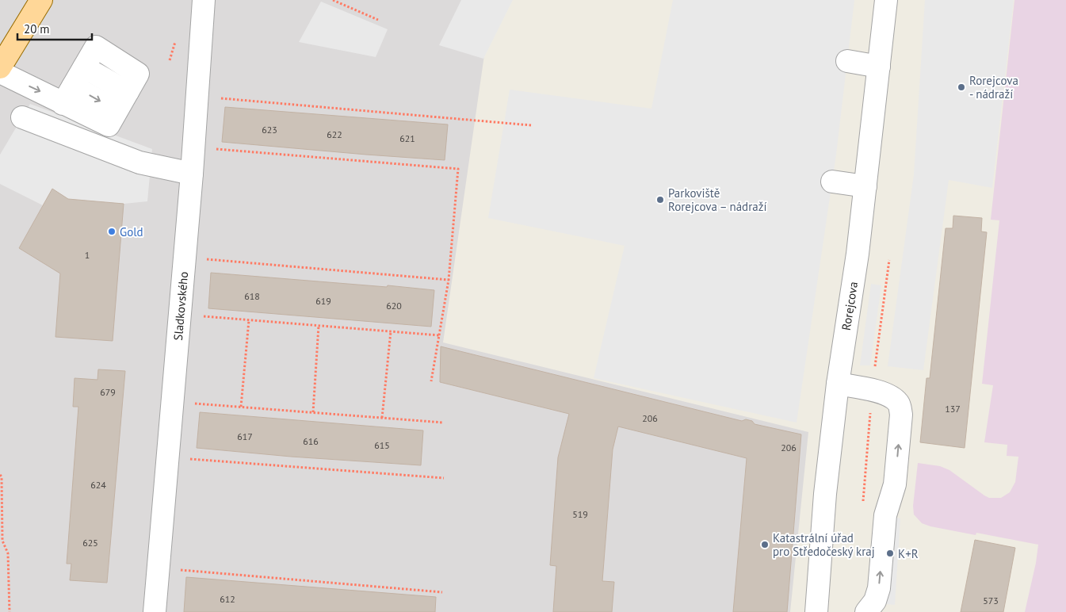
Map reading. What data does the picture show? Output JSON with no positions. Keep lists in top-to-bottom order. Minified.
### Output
{"streets":{"street":["Sladkovského","Rorejcova"]},"places":["Rorejcova - nádraží","Parkoviště Rorejcova – nádraží","Gold","Katastrální úřad pro Středočeský kraj","K+R"],"house_numbers":["623","622","621","1","618","619","620","679","137","206","617","616","615","206","624","519","625","612","573"],"scale_bar":"20 m"}
